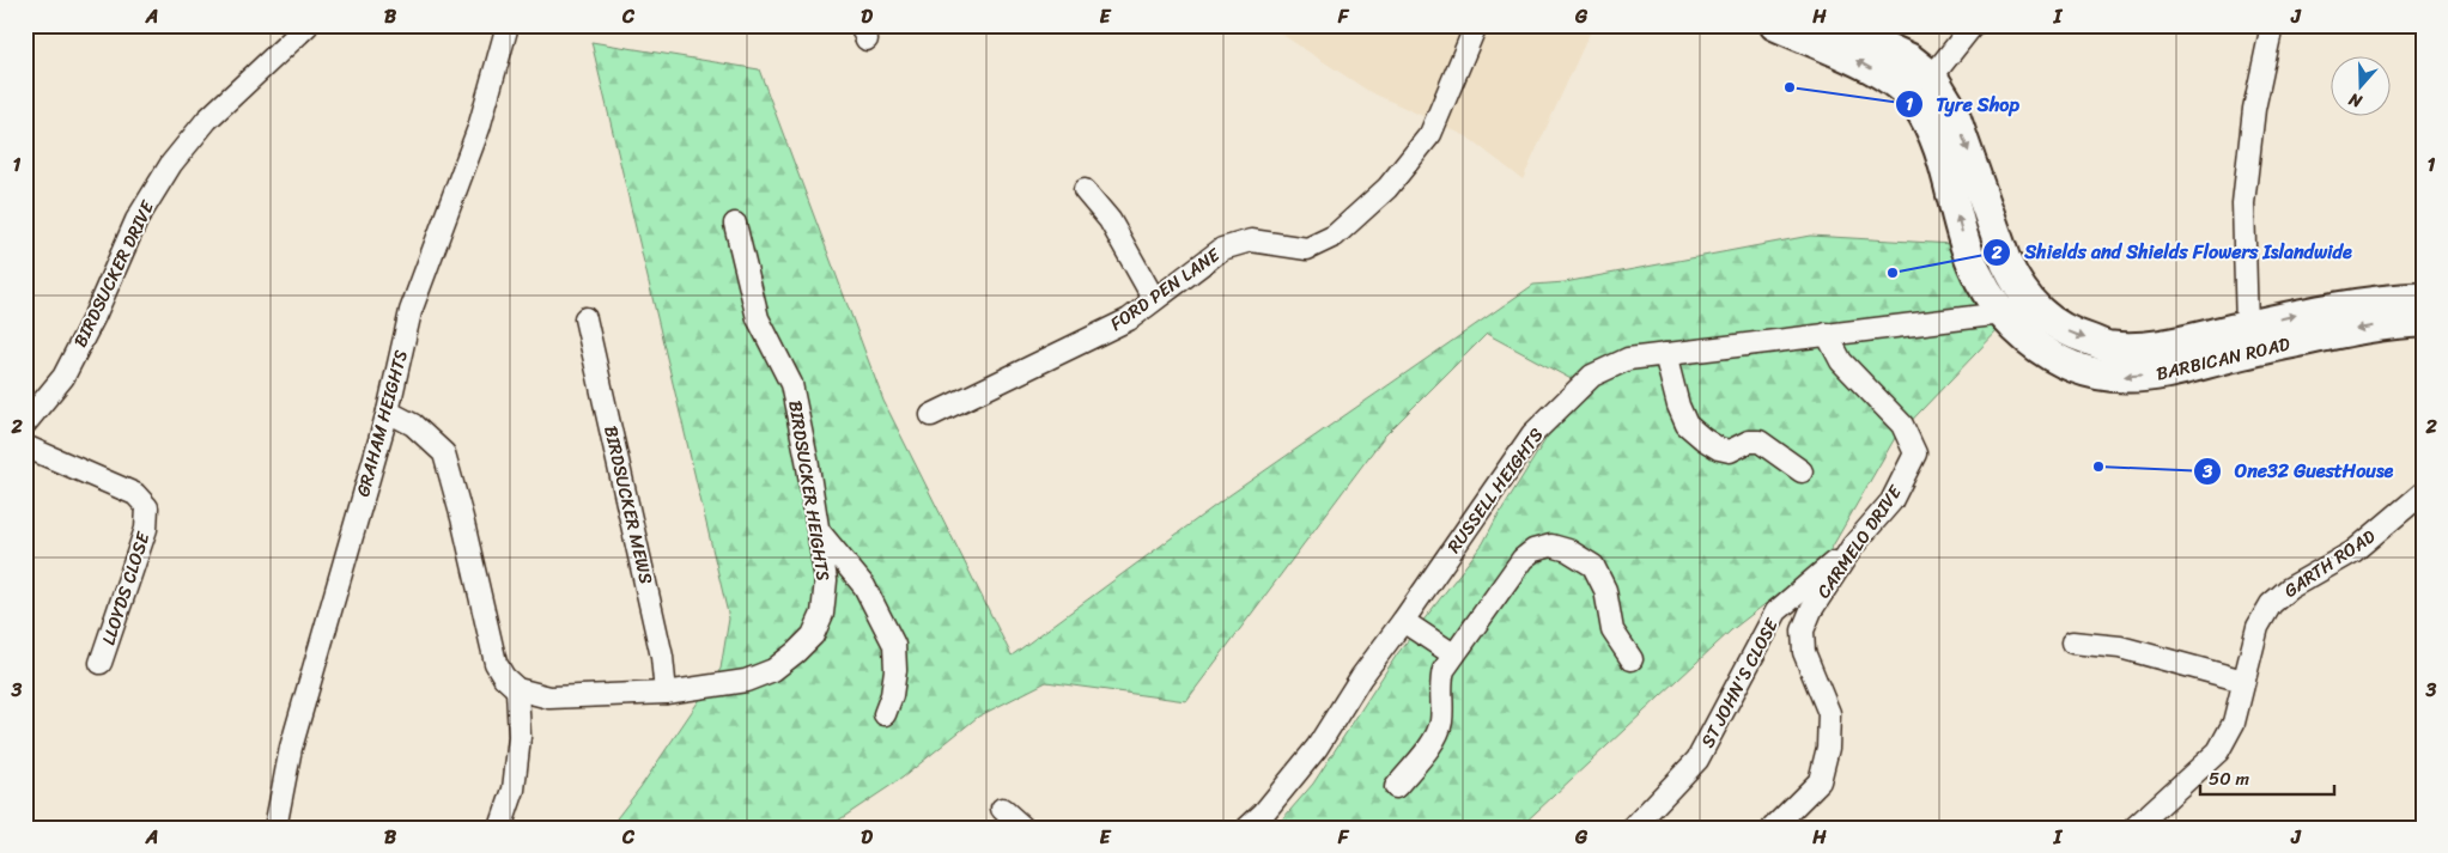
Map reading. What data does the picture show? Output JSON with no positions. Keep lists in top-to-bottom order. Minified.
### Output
{"streets":{"main road":["BARBICAN ROAD"],"street":["BIRDSUCKER DRIVE","FORD PEN LANE","GRAHAM HEIGHTS","BIRDSUCKER HEIGHTS","RUSSELL HEIGHTS","BIRDSUCKER MEWS","CARMELO DRIVE","GARTH ROAD","LLOYDS CLOSE","ST JOHN'S CLOSE"]},"crossings":[["BARBICAN ROAD","RUSSELL HEIGHTS"],["BIRDSUCKER HEIGHTS","BIRDSUCKER MEWS"],["RUSSELL HEIGHTS","CARMELO DRIVE"],["CARMELO DRIVE","ST JOHN'S CLOSE"]],"places":["Tyre Shop","Shields and Shields Flowers Islandwide","One32 GuestHouse"],"scale_bar":"50 m","north":"bottom","grid":{"columns":["A","B","C","D","E","F","G","H","I","J"],"rows":["1","2","3"]}}
